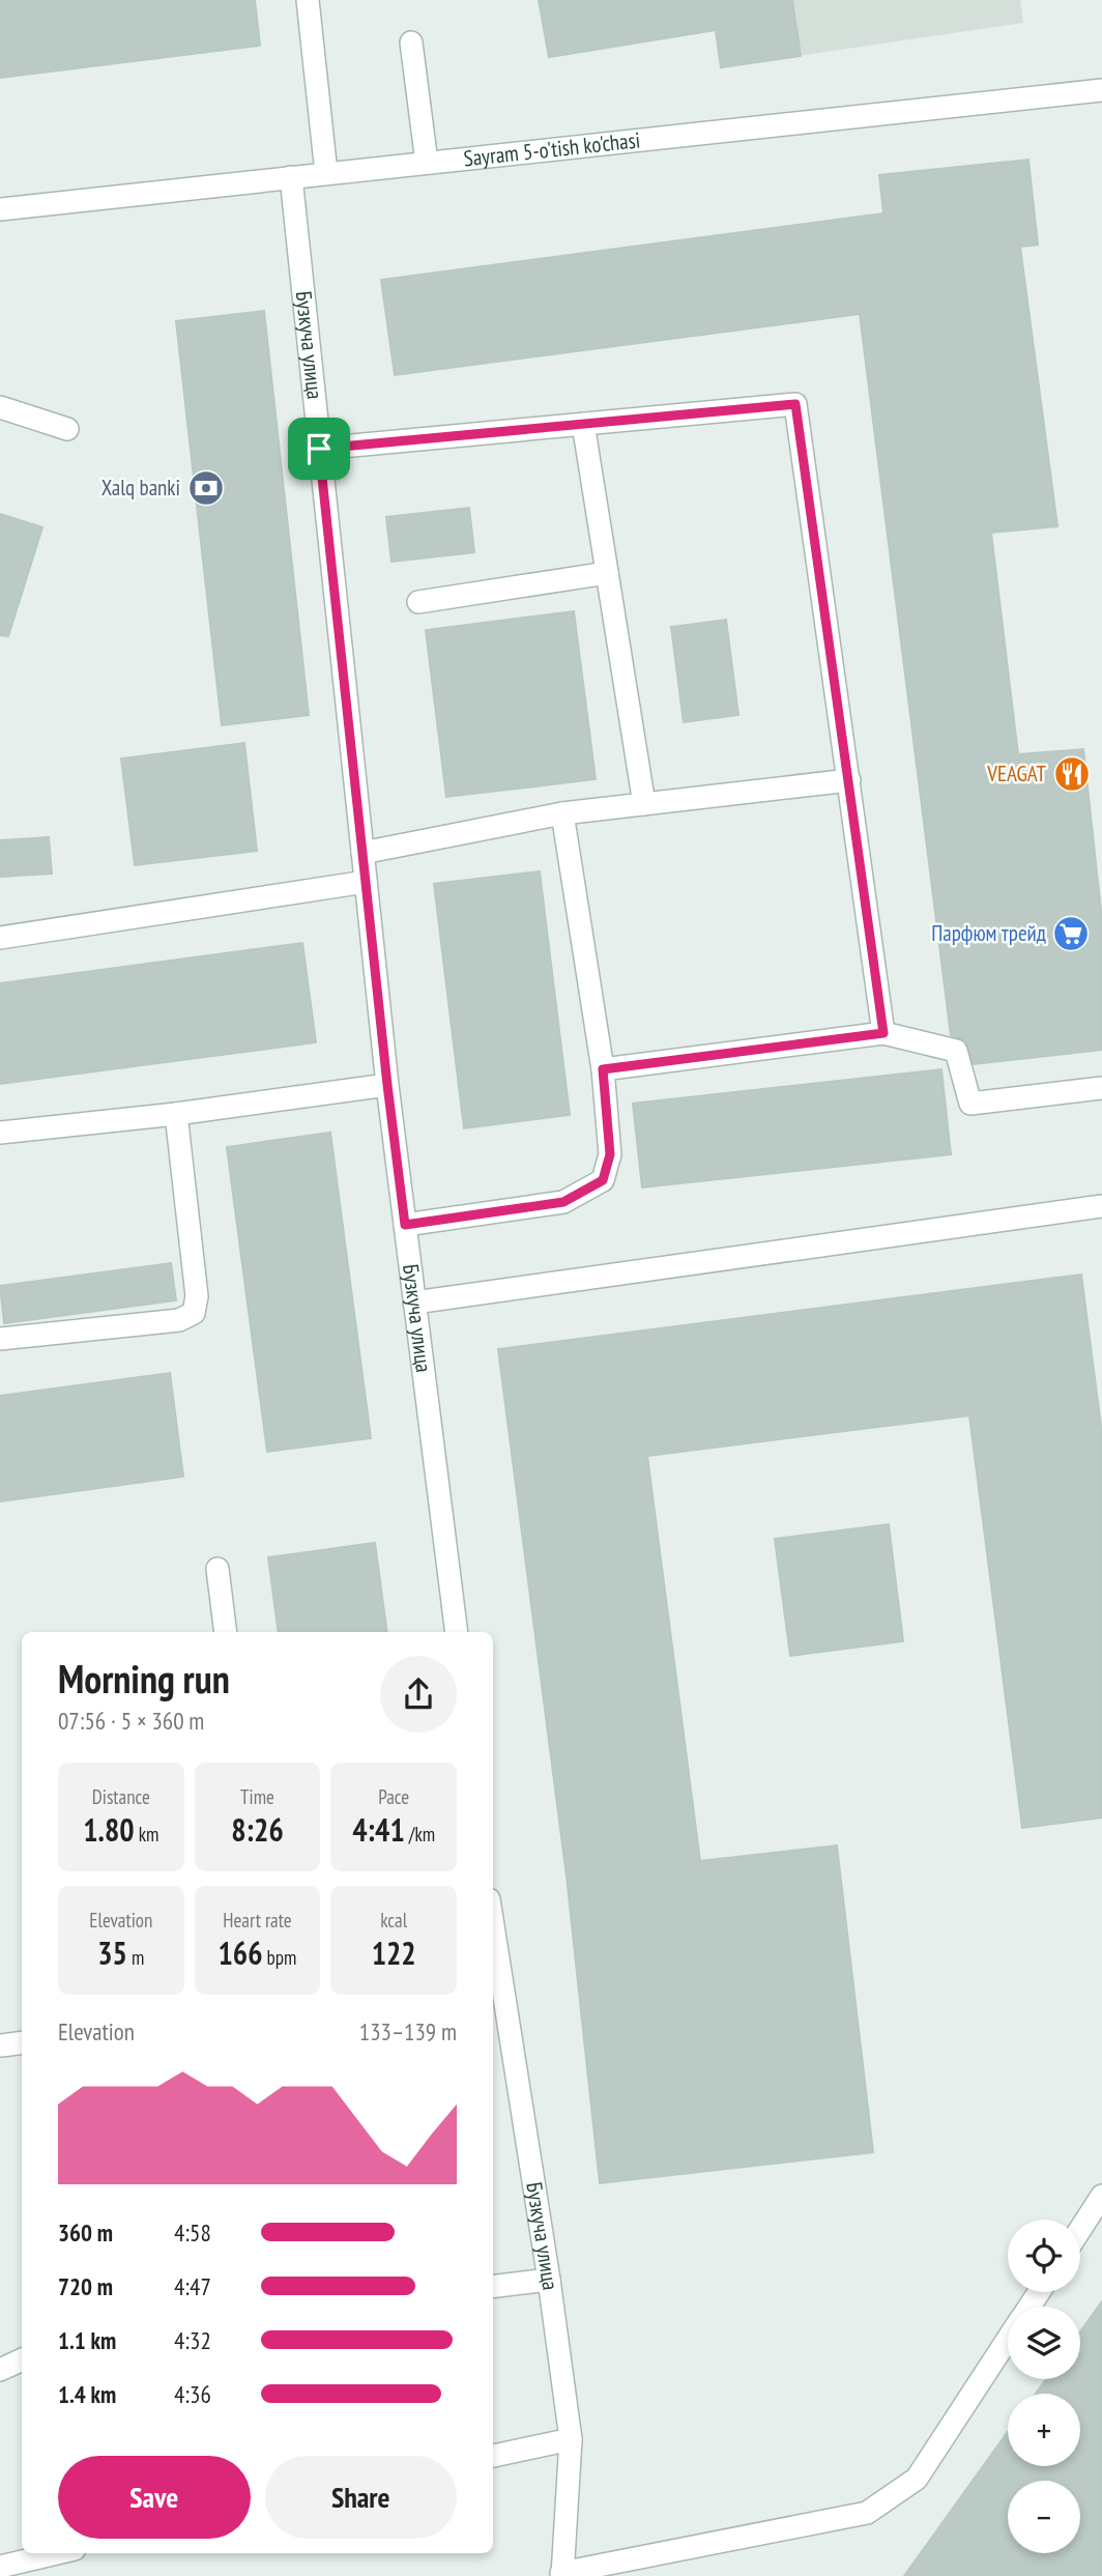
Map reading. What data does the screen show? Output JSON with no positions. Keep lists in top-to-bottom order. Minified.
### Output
{"streets":{"street":["Sayram 5-o'tish ko'chasi","Бузкуча улица"]},"crossings":[["Sayram 5-o'tish ko'chasi","Бузкуча улица"]],"places":{"bank":["Xalq banki"],"restaurant":["VEAGAT"],"supermarket":["Парфюм трейд"]},"page":{"heading":["Morning run","07:56 · 5 × 360 m"],"stats":[["Distance","1.80 km"],["Time","8:26"],["Pace","4:41 /km"],["Elevation","35 m"],["Heart rate","166 bpm"],["kcal","122"]],"chart":["Elevation","133–139 m"],"list":[{"name":"360 m","note":"4:58"},{"name":"720 m","note":"4:47"},{"name":"1.1 km","note":"4:32"},{"name":"1.4 km","note":"4:36"}],"map_buttons":["+","−"],"buttons":["Save","Share"]}}
